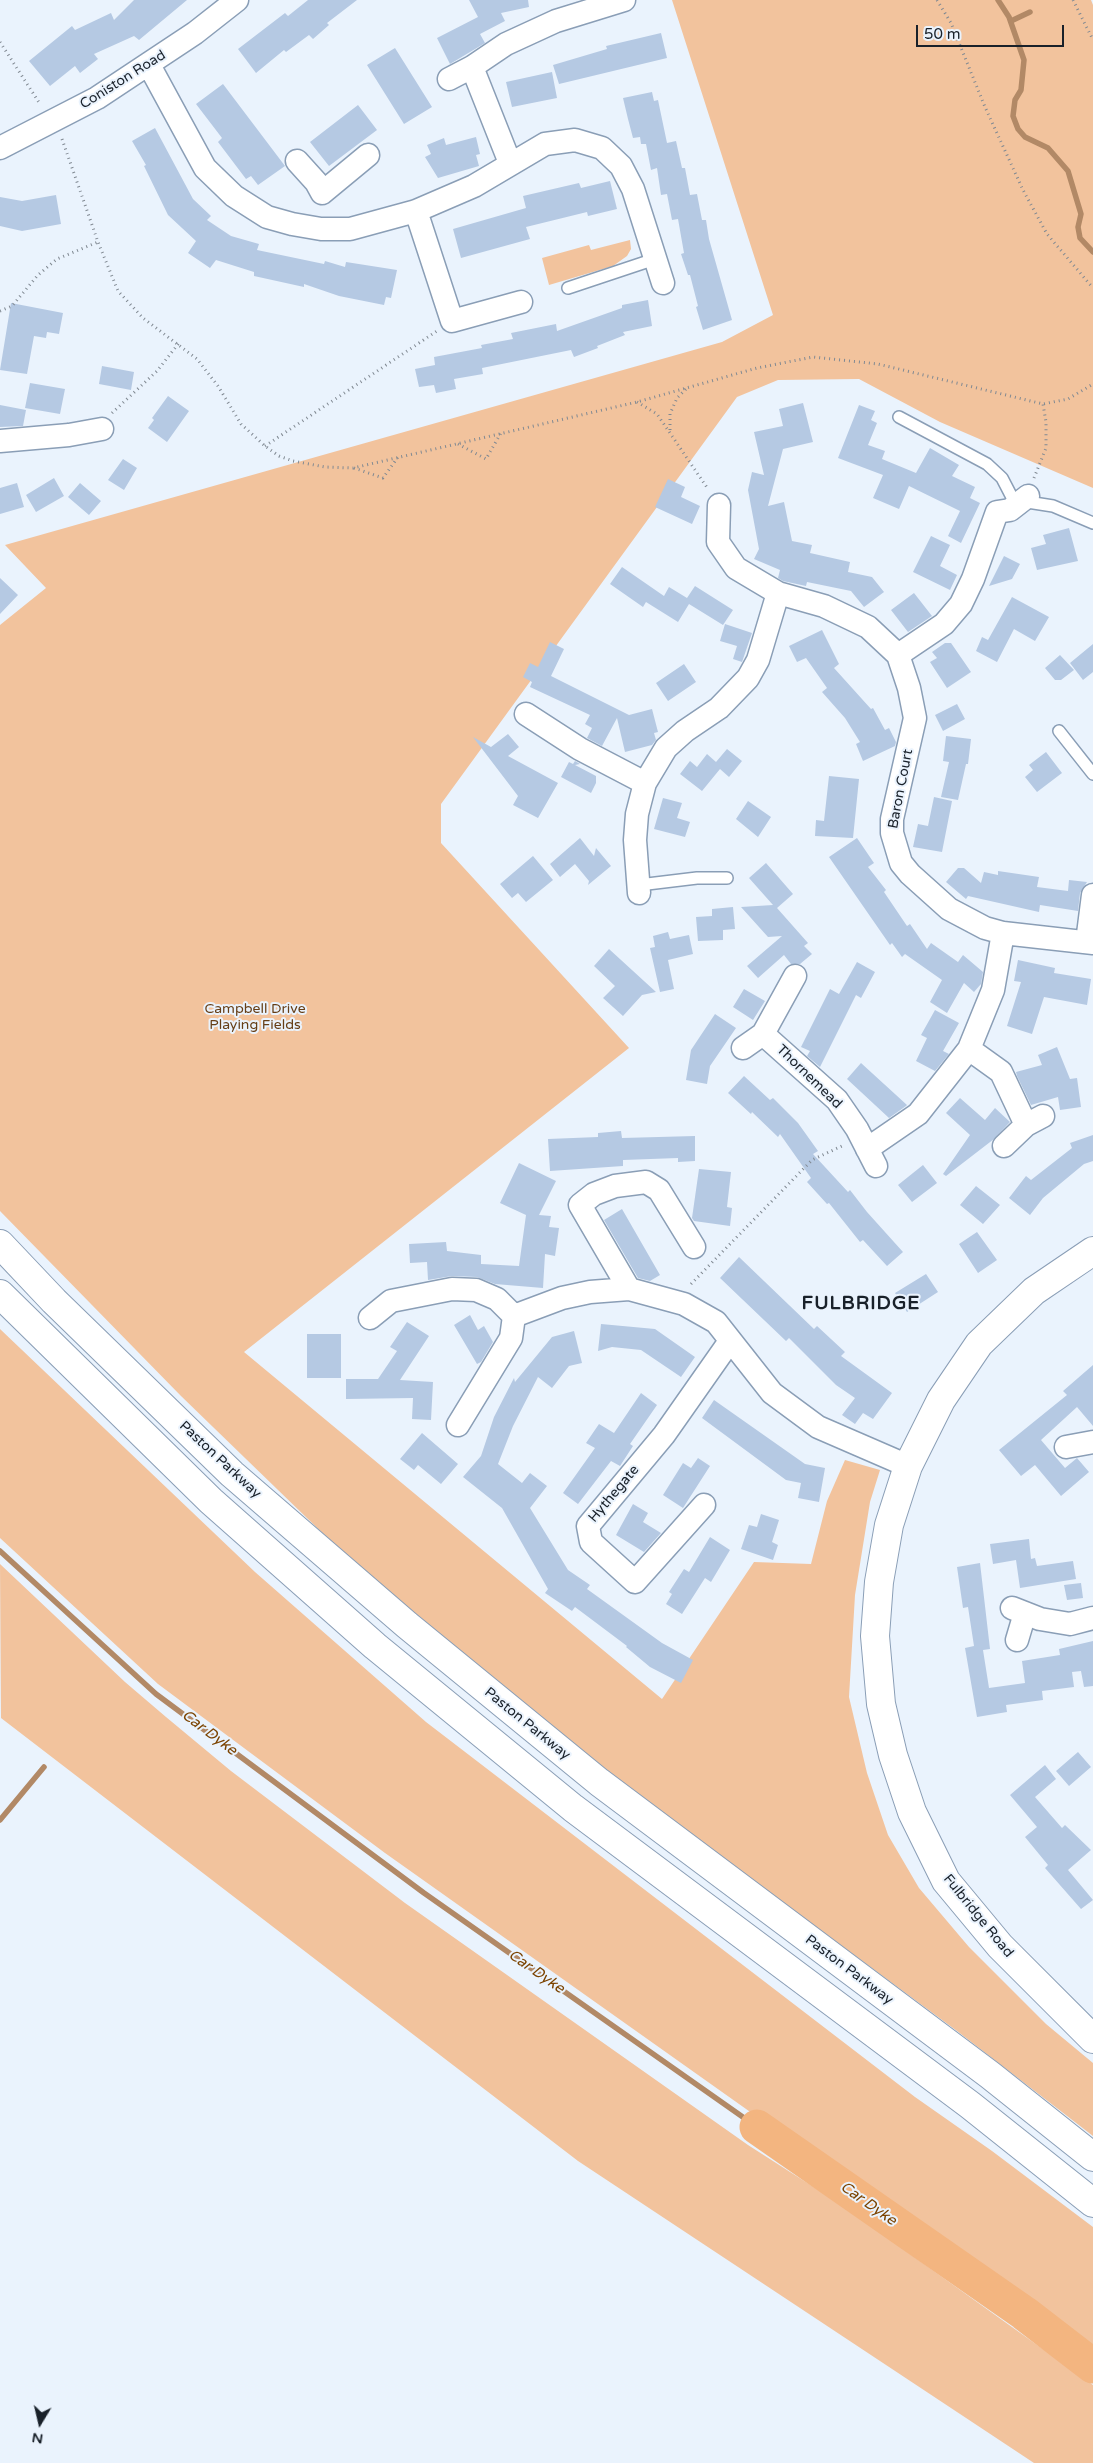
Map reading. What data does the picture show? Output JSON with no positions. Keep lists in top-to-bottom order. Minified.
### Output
{"streets":{"main road":["Paston Parkway","Fulbridge Road"],"street":["Coniston Road","Baron Court","Thornemead","Hythegate"]},"districts":["FULBRIDGE"],"water":["Car Dyke"],"parks":["Campbell Drive Playing Fields"],"scale_bar":"50 m","north":"bottom"}
